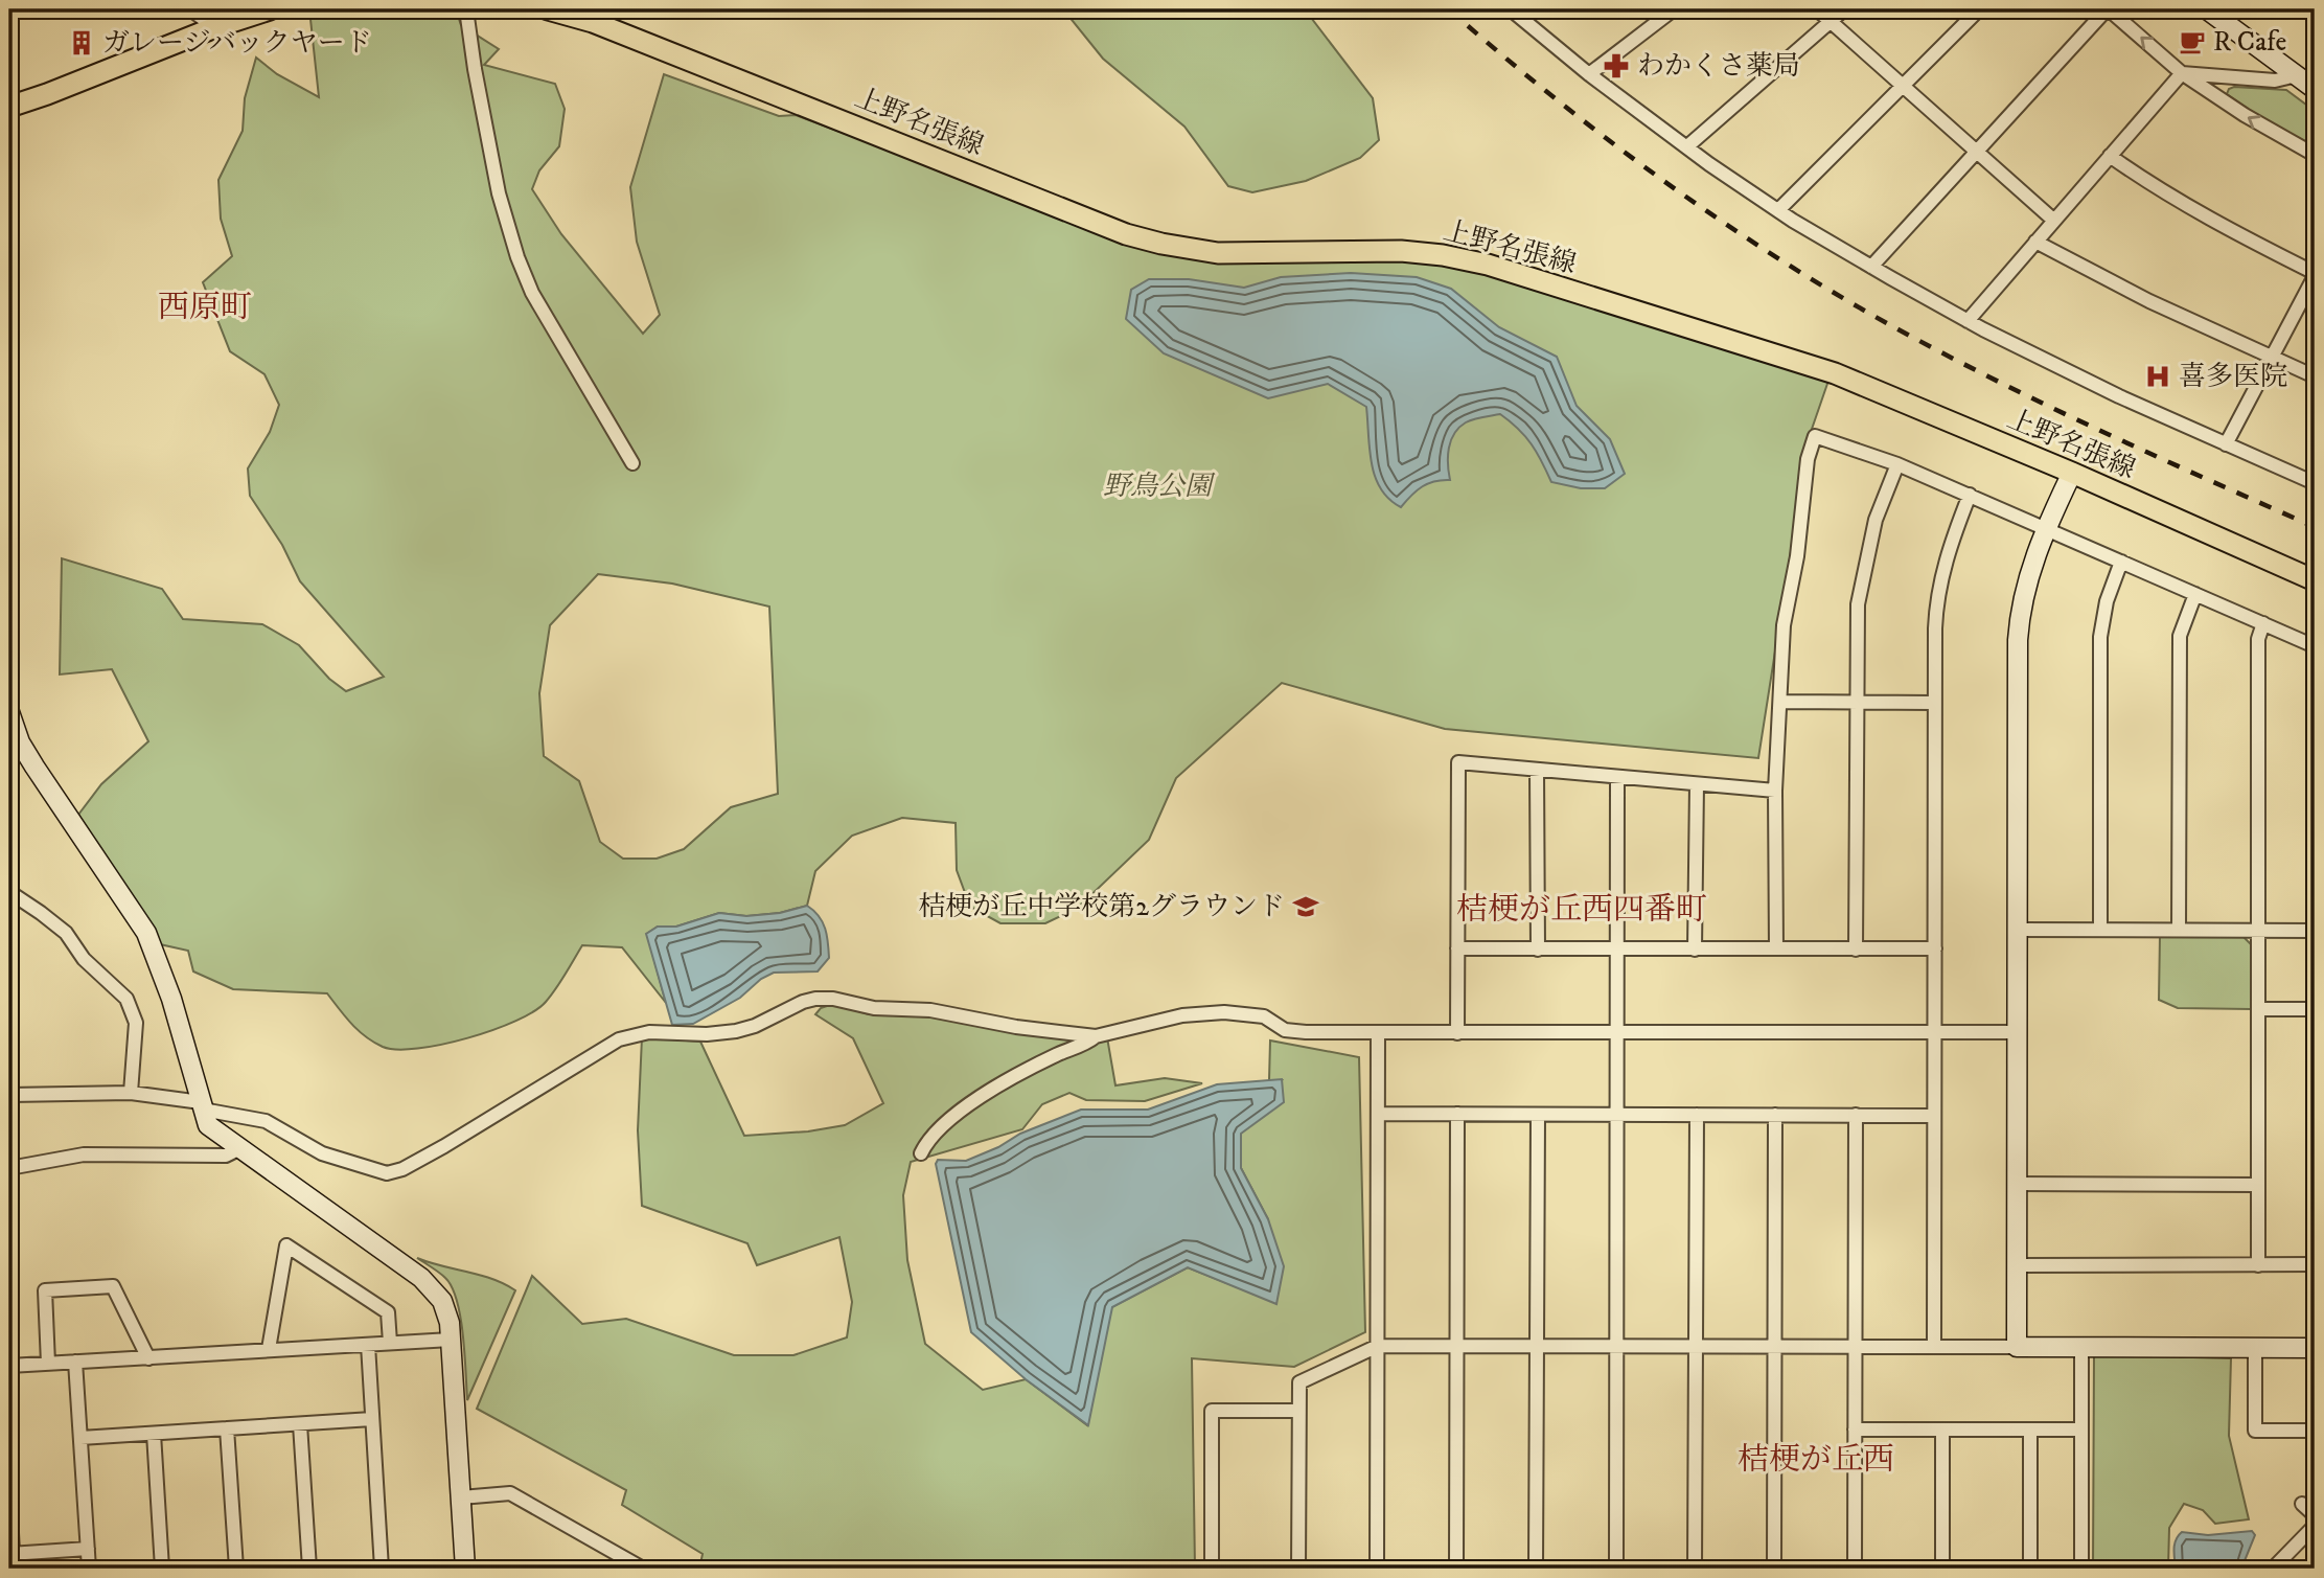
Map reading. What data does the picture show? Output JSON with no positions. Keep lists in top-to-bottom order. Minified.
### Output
{"streets":{"main road":["上野名張線"]},"districts":["西原町","桔梗が丘西四番町","桔梗が丘西"],"parks":["野鳥公園"],"places":{"cafe":["R Cafe"],"building":["ガレージバックヤード"],"pharmacy":["わかくさ薬局"],"hospital":["喜多医院"],"school or university":["桔梗が丘中学校第2グラウンド"]}}
